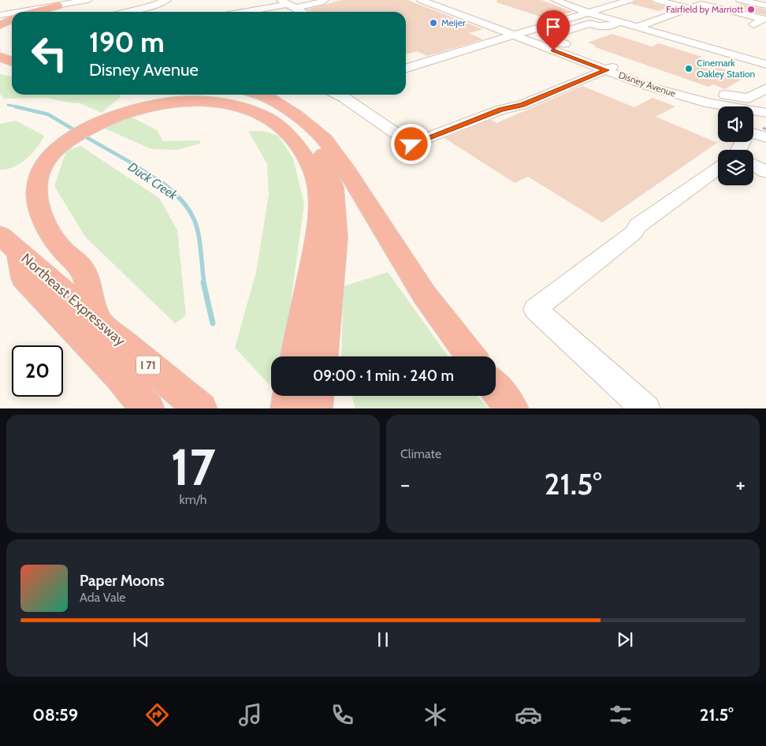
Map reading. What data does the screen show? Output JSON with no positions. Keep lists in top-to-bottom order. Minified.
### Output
{"streets":{"highway":["Northeast Expressway","I 71"],"street":["Disney Avenue"]},"water":["Duck Creek"],"places":["Fairfield by Marriott","Meijer","Cinemark Oakley Station"],"page":{"turn":["190 m","Disney Avenue"],"limit":"20","trip":"09:00 · 1 min · 240 m","tile":[["17","km/h"],"Climate"],"heat":["−","21.5°","+"],"song":["Paper Moons","Ada Vale"],"tabs":["08:59","21.5°"]}}
